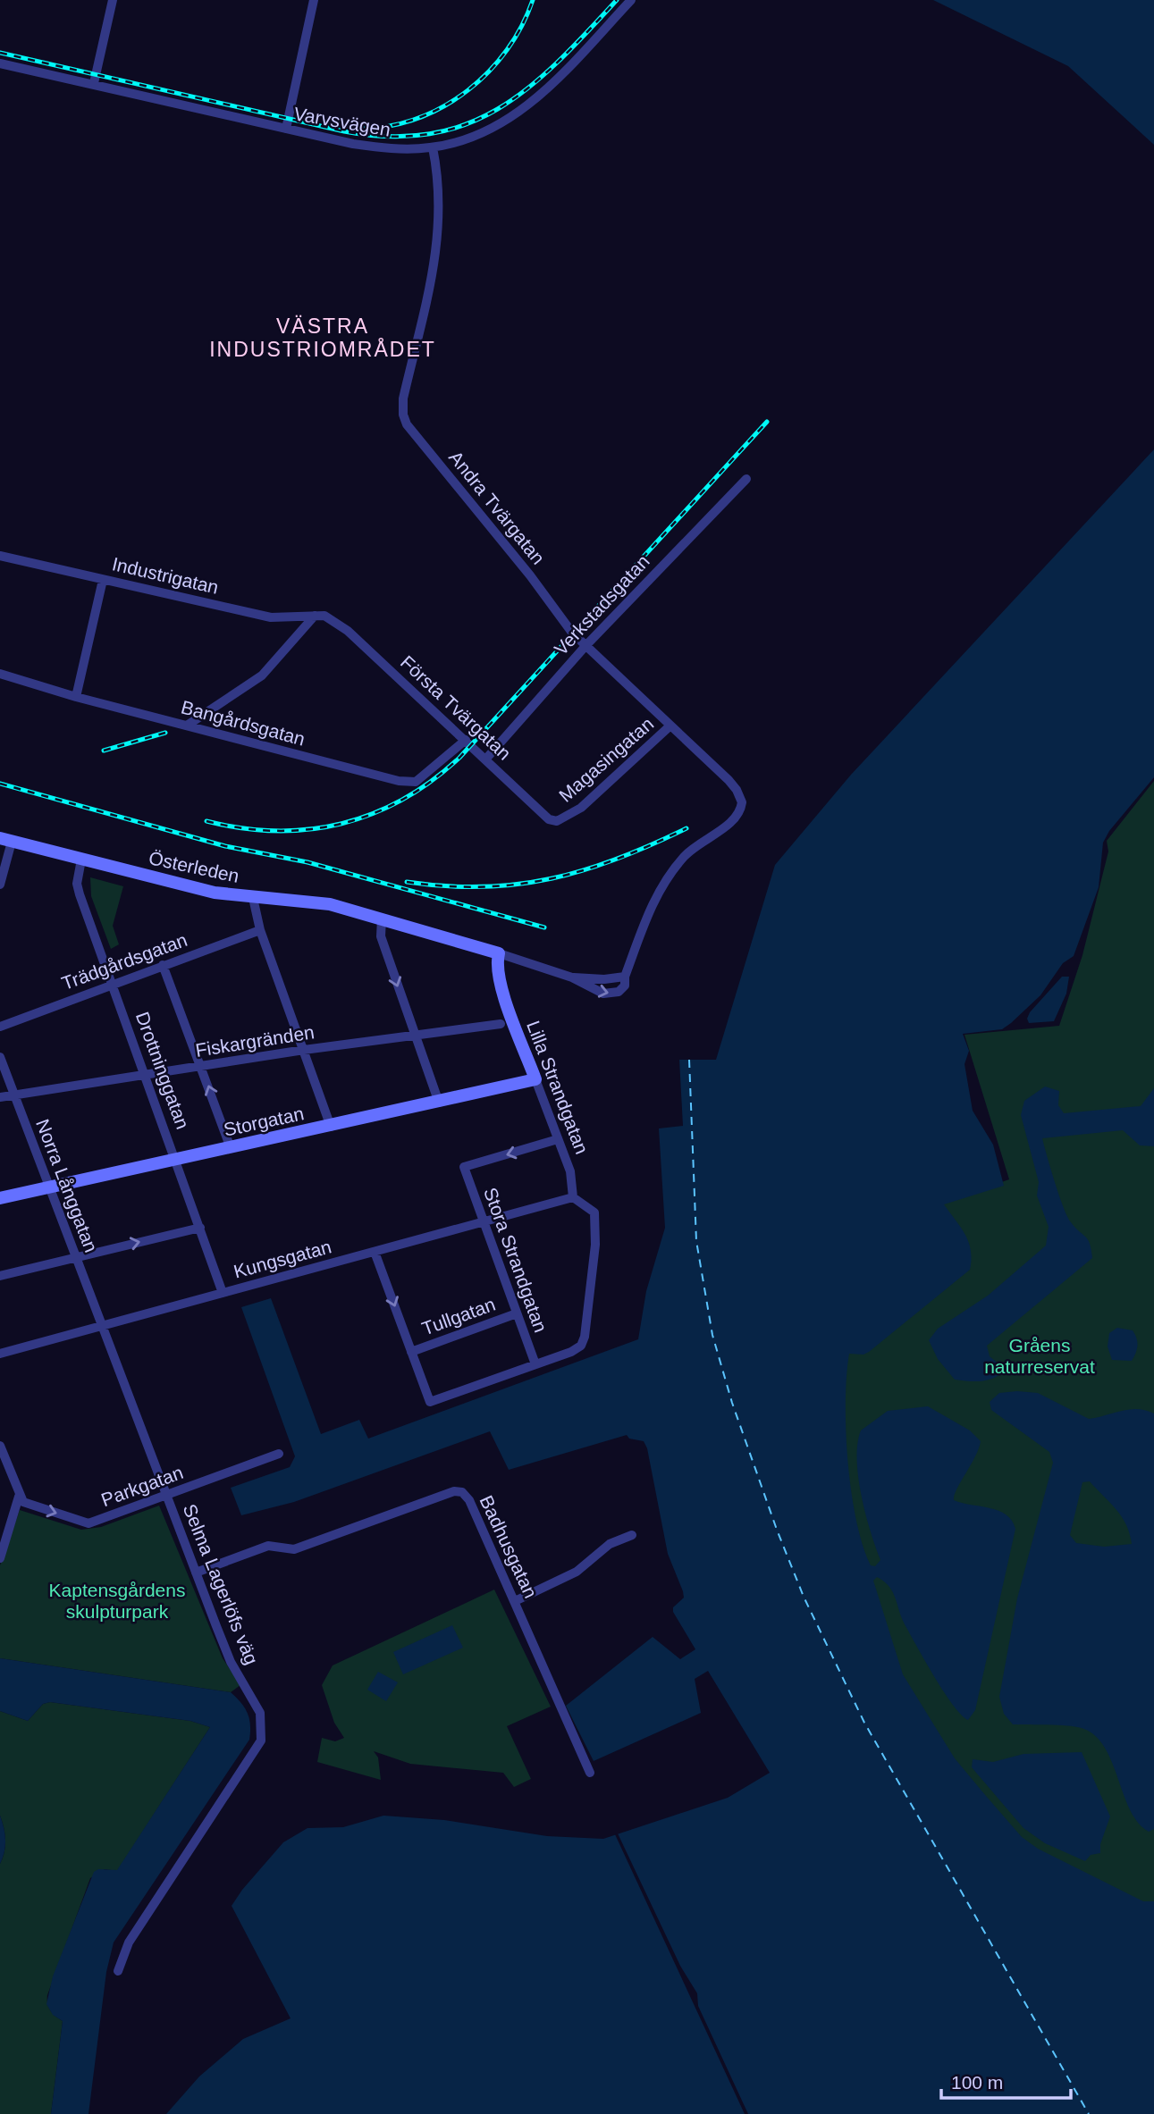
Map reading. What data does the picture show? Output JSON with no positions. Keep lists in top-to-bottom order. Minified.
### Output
{"streets":{"street":["Varvsvägen","Andra Tvärgatan","Industrigatan","Verkstadsgatan","Första Tvärgatan","Bangårdsgatan","Magasingatan","Österleden","Trädgårdsgatan","Fiskargränden","Drottninggatan","Lilla Strandgatan","Storgatan","Norra Långgatan","Kungsgatan","Stora Strandgatan","Tullgatan","Parkgatan","Badhusgatan","Selma Lagerlöfs väg"]},"crossings":[["Varvsvägen","Andra Tvärgatan"],["Andra Tvärgatan","Verkstadsgatan"],["Andra Tvärgatan","Magasingatan"],["Industrigatan","Första Tvärgatan"],["Verkstadsgatan","Första Tvärgatan"],["Första Tvärgatan","Bangårdsgatan"],["Första Tvärgatan","Magasingatan"],["Österleden","Drottninggatan"],["Trädgårdsgatan","Drottninggatan"],["Fiskargränden","Drottninggatan"],["Fiskargränden","Norra Långgatan"],["Drottninggatan","Storgatan"],["Drottninggatan","Kungsgatan"],["Lilla Strandgatan","Storgatan"],["Lilla Strandgatan","Kungsgatan"],["Lilla Strandgatan","Stora Strandgatan"],["Storgatan","Norra Långgatan"],["Norra Långgatan","Kungsgatan"],["Norra Långgatan","Selma Lagerlöfs väg"],["Kungsgatan","Stora Strandgatan"],["Kungsgatan","Selma Lagerlöfs väg"],["Stora Strandgatan","Tullgatan"],["Parkgatan","Selma Lagerlöfs väg"],["Badhusgatan","Selma Lagerlöfs väg"]],"one_way":["Parkgatan"],"districts":["VÄSTRA INDUSTRIOMRÅDET"],"parks":["Gråens naturreservat","Kaptensgårdens skulpturpark"],"scale_bar":"100 m"}
